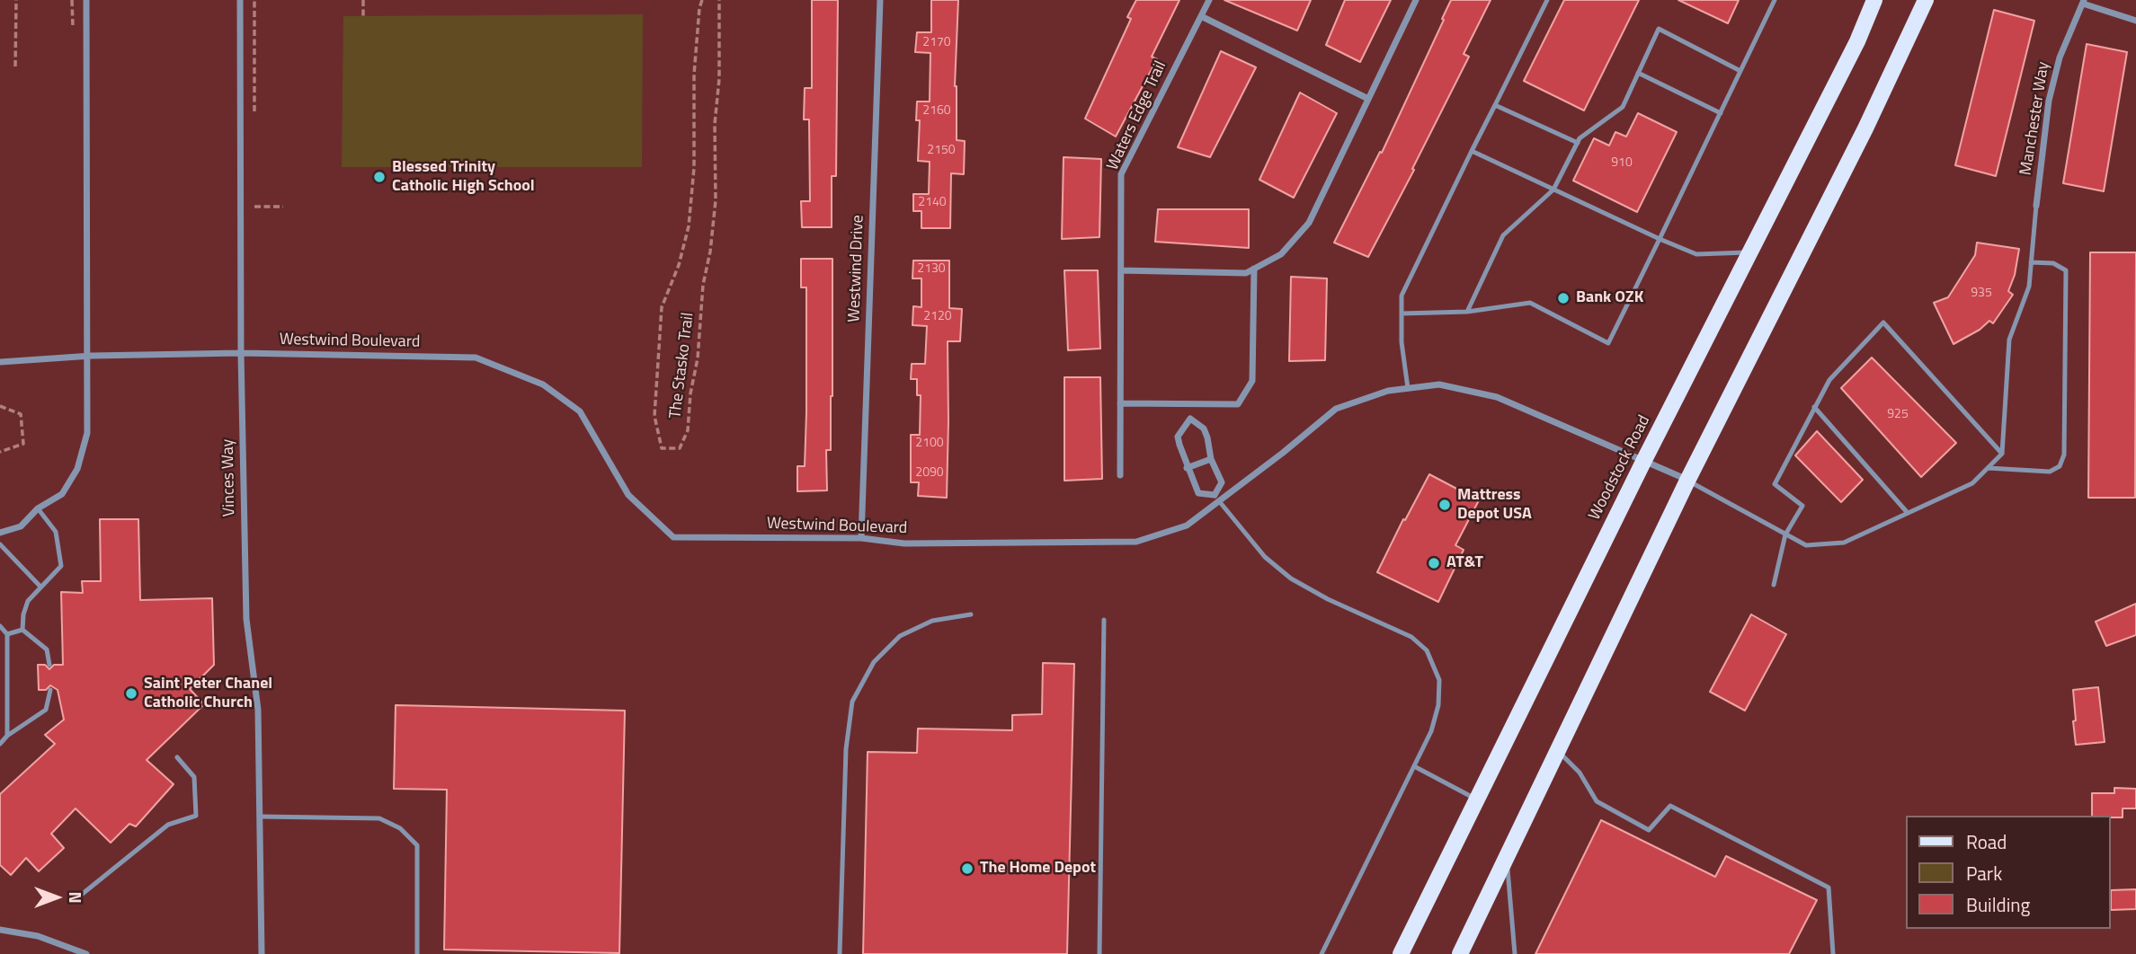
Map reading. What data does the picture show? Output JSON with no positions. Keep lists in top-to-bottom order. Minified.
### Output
{"streets":{"main road":["Woodstock Road"],"street":["Waters Edge Trail","Manchester Way","Westwind Drive","Westwind Boulevard","Vinces Way"],"path":["The Stasko Trail"]},"crossings":[["Westwind Drive","Westwind Boulevard"],["Westwind Boulevard","Woodstock Road"],["Westwind Boulevard","Vinces Way"]],"places":["Blessed Trinity Catholic High School","Bank OZK","Mattress Depot USA","AT&T","Saint Peter Chanel Catholic Church","The Home Depot"],"house_numbers":["2170","2160","2150","910","2140","2130","935","2120","925","2100","2090"],"legend":["Road","Park","Building"],"north":"right"}
